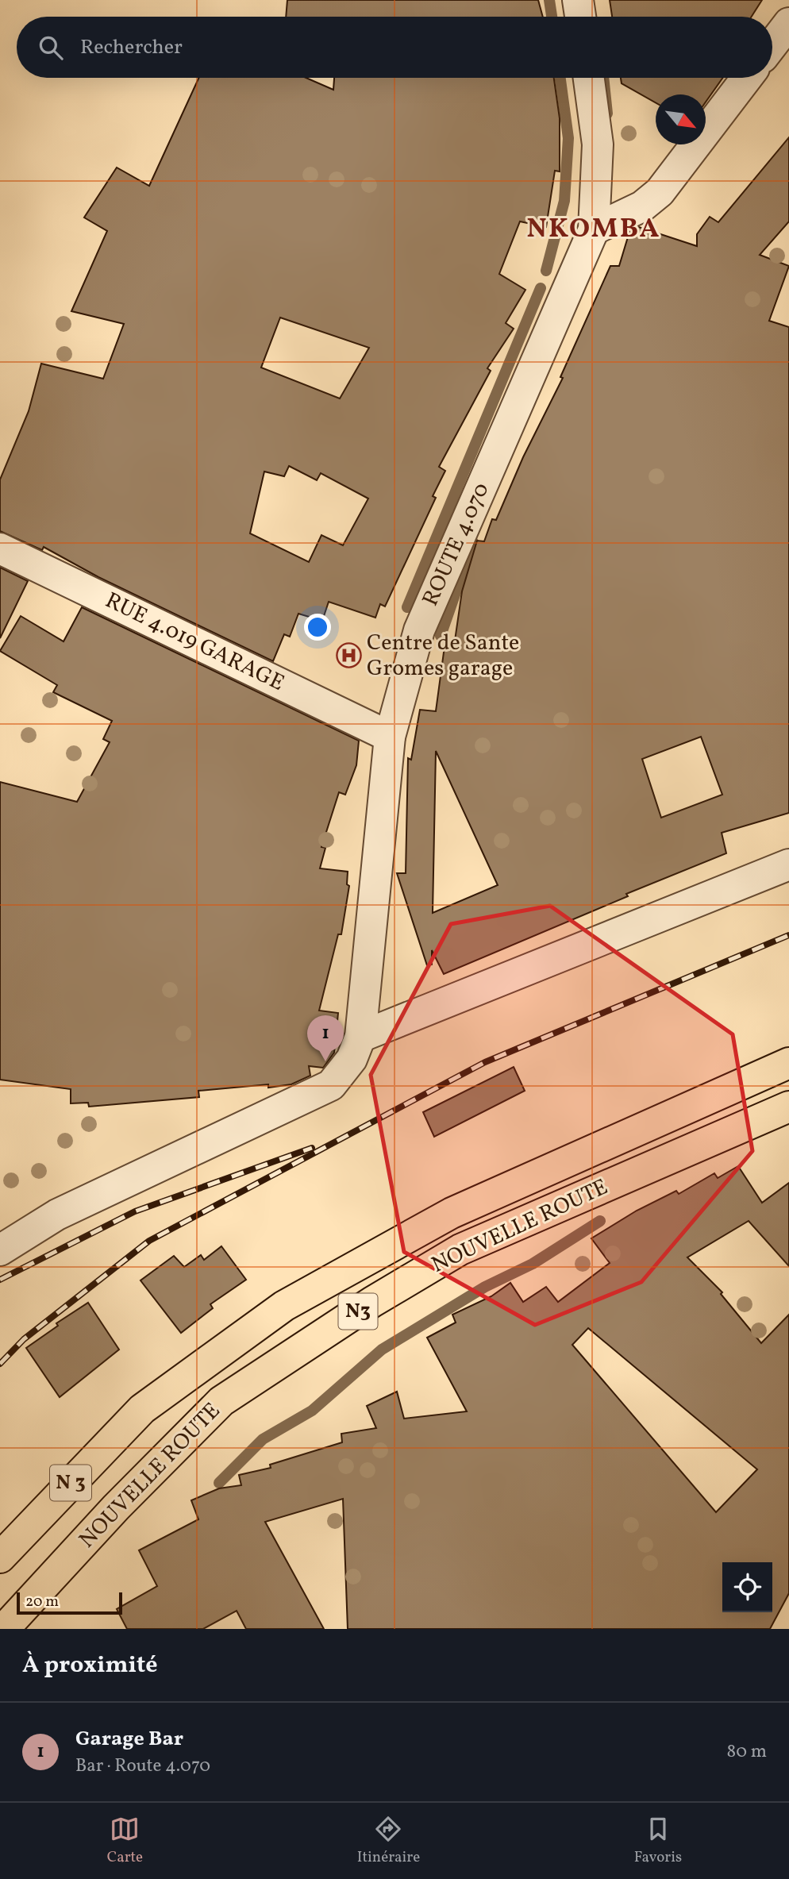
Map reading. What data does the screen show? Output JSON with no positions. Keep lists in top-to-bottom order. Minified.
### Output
{"streets":{"highway":["NOUVELLE ROUTE","N3","N 3"],"street":["ROUTE 4.070","RUE 4.019 GARAGE"]},"crossings":[["ROUTE 4.070","RUE 4.019 GARAGE"]],"districts":["NKOMBA"],"places":{"hospital":["Centre de Sante Gromes garage"]},"scale_bar":"20 m","north":"bottom right","page":{"search":"Rechercher","pins":"1","scale":"20 m","heading":"À proximité","list":[{"mark":"1","name":"Garage Bar","note":"Bar · Route 4.070","value":"80 m"}],"nav":["Carte","Itinéraire","Favoris"]}}
